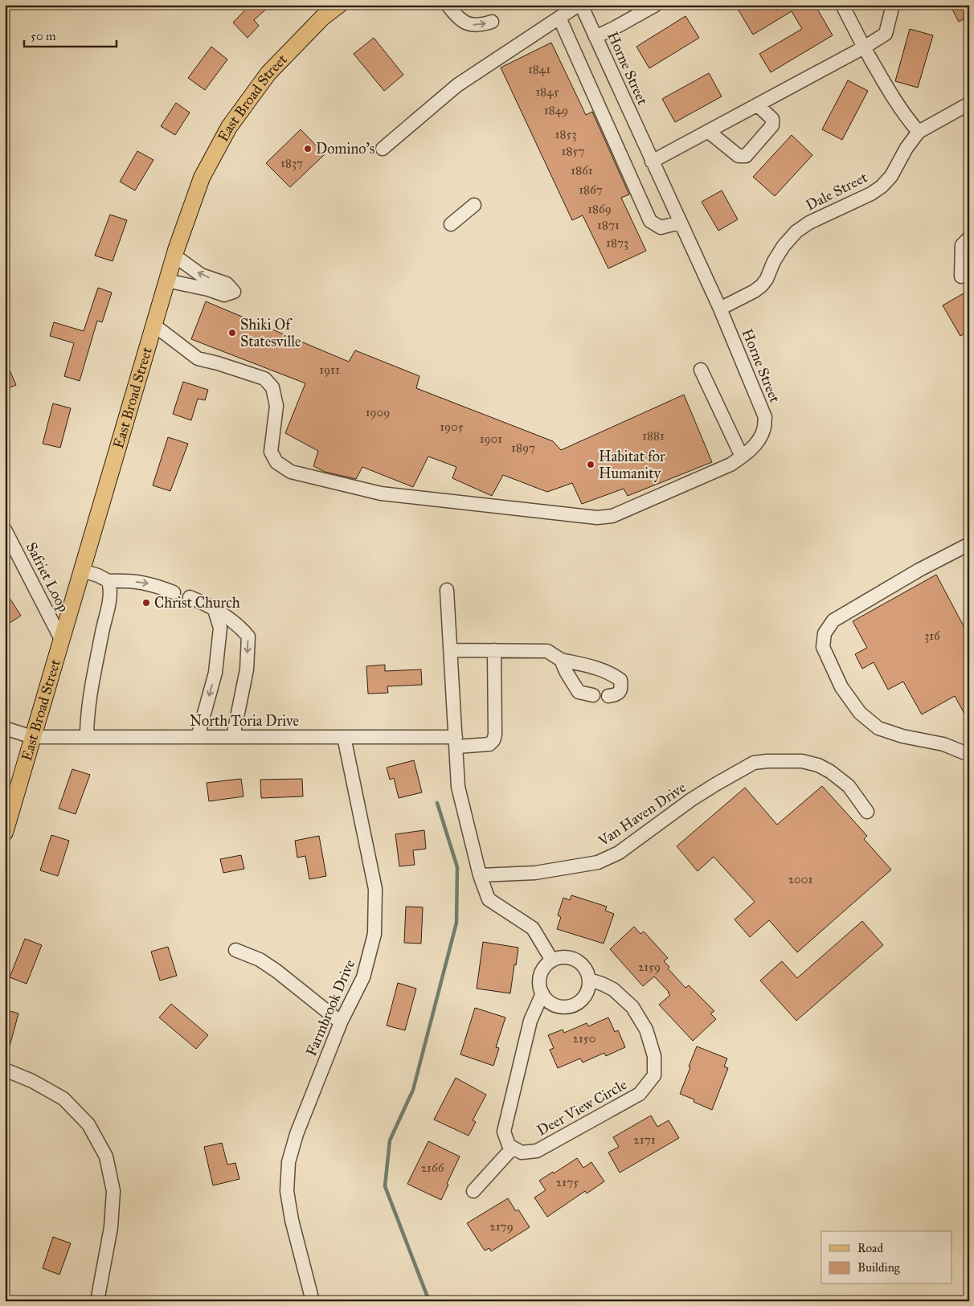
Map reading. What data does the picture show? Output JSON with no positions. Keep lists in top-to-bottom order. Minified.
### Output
{"streets":{"main road":["East Broad Street"],"street":["Horne Street","Dale Street","Safriet Loop","North Toria Drive","Van Haven Drive","Farmbrook Drive","Deer View Circle"]},"crossings":[["Horne Street","East Broad Street"],["Horne Street","Dale Street"],["East Broad Street","Safriet Loop"],["East Broad Street","North Toria Drive"],["North Toria Drive","Farmbrook Drive"]],"places":["Domino's","Shiki Of Statesville","Habitat for Humanity","Christ Church"],"house_numbers":["1841","1845","1849","1853","1857","1837","1861","1867","1869","1871","1873","1911","1909","1905","1881","1901","1897","316","2001","2159","2150","2171","2166","2175","2179"],"legend":["Road","Building"],"scale_bar":"50 m"}
